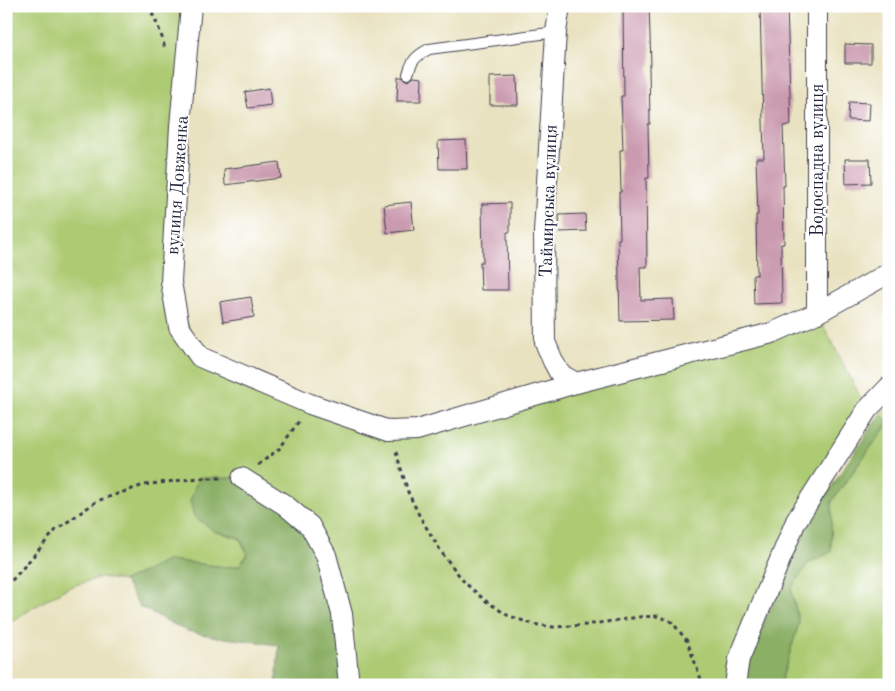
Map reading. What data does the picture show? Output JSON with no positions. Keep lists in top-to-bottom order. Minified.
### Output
{"streets":{"street":["Водоспадна вулиця","вулиця Довженка","Таймирська вулиця"]}}
